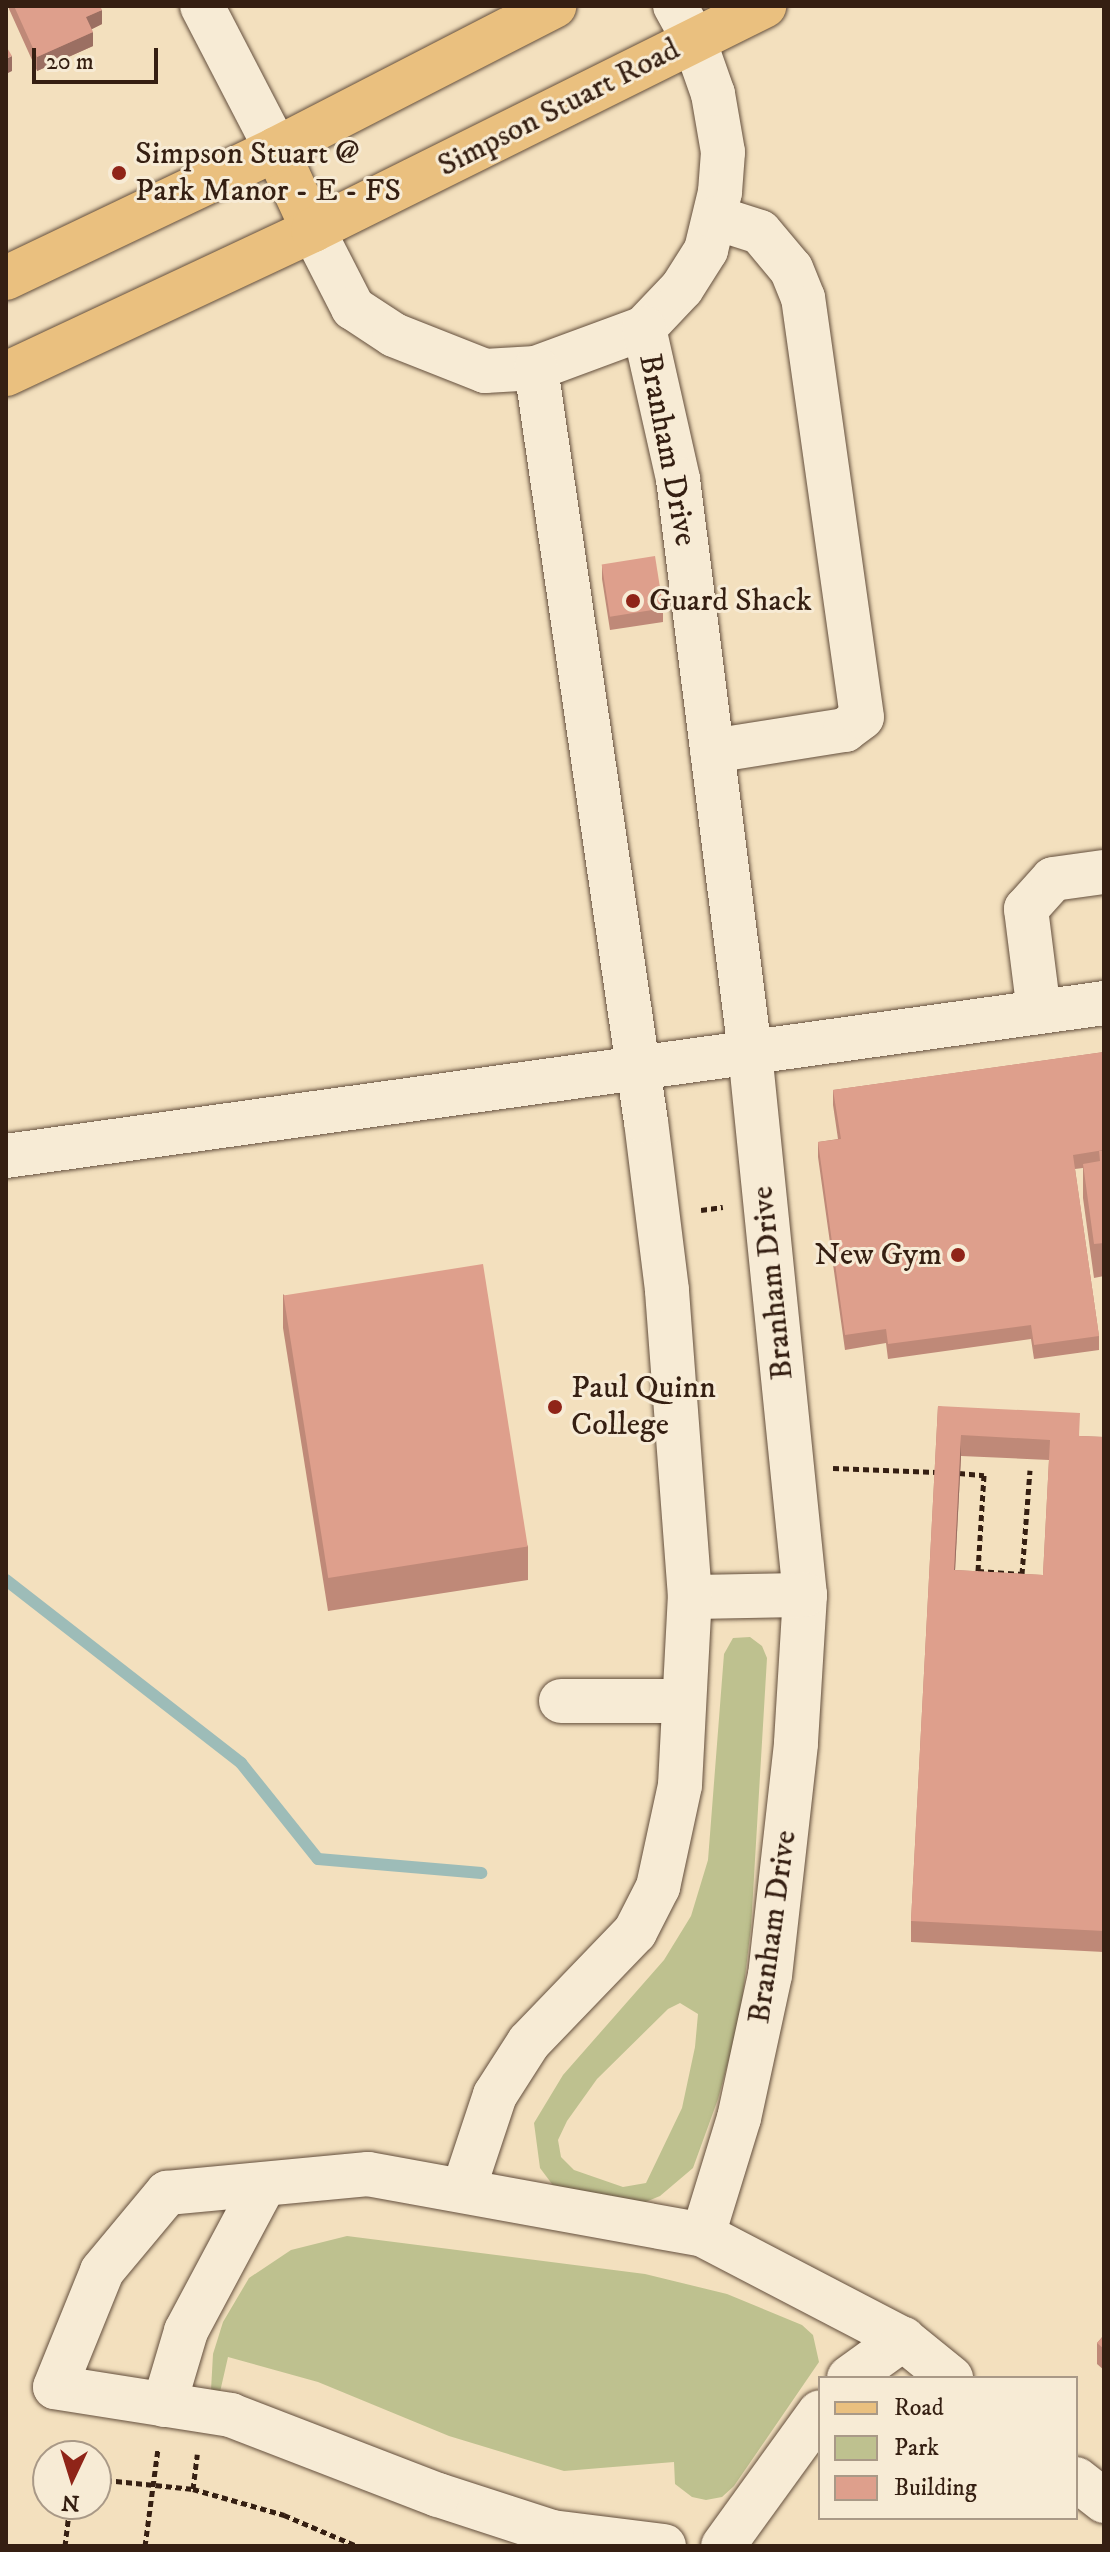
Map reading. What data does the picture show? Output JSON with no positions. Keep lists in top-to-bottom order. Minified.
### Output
{"streets":{"main road":["Simpson Stuart Road"],"street":["Branham Drive"]},"crossings":[["Simpson Stuart Road","Branham Drive"]],"places":["Simpson Stuart @ Park Manor - E - FS","Guard Shack","New Gym","Paul Quinn College"],"legend":["Road","Park","Building"],"scale_bar":"20 m","north":"bottom"}
